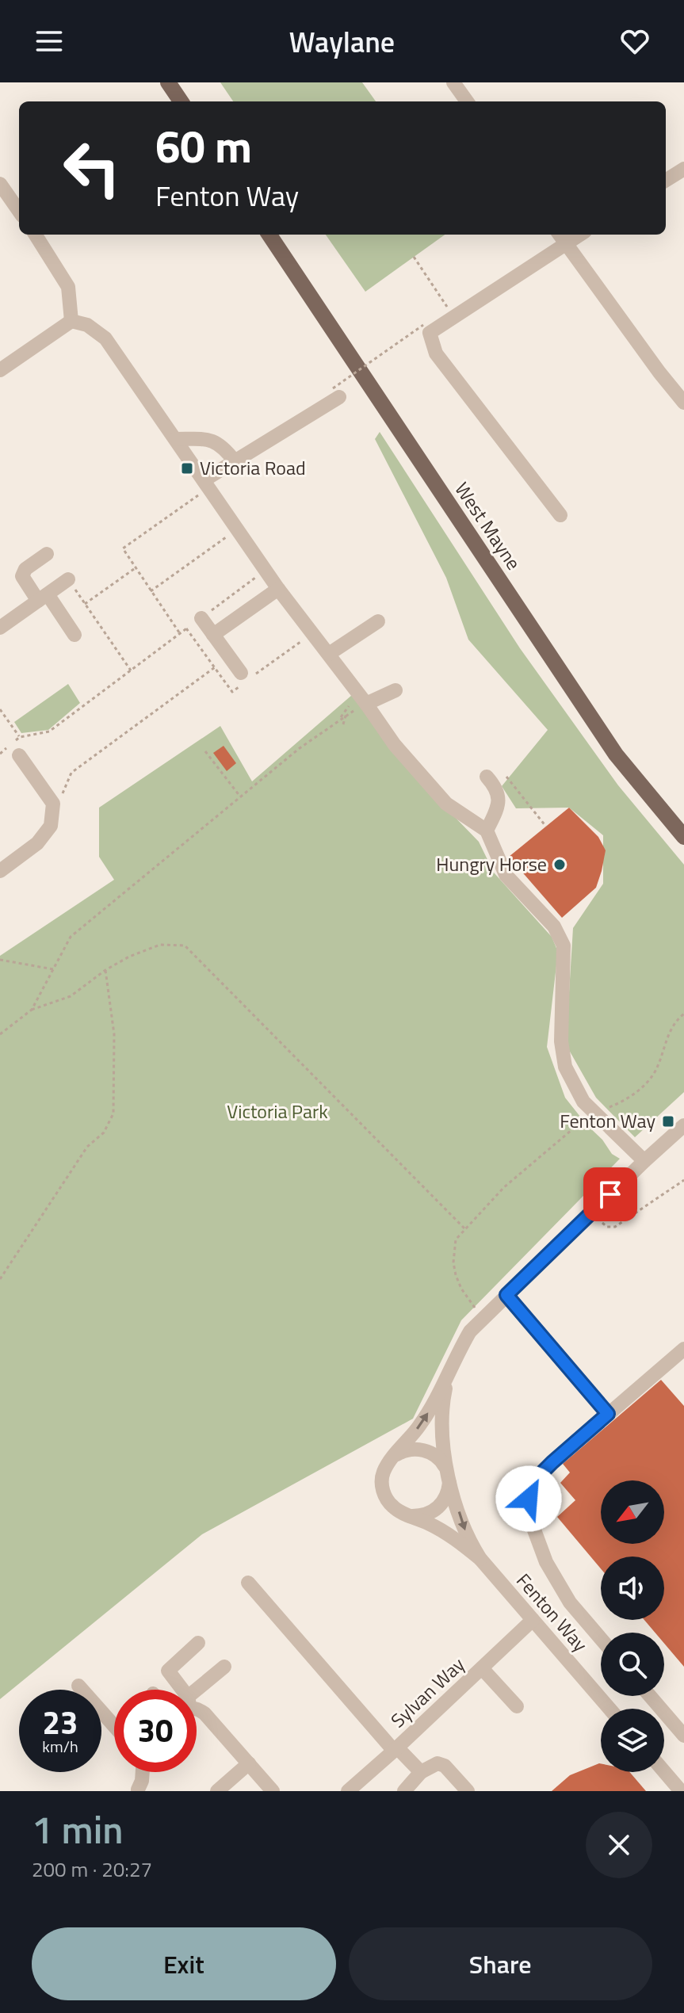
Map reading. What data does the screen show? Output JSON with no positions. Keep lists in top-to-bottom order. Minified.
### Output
{"streets":{"main road":["West Mayne"],"street":["Fenton Way","Sylvan Way"]},"crossings":[["Fenton Way","Sylvan Way"]],"parks":["Victoria Park"],"places":{"transit":["Victoria Road","Fenton Way"],"other":["Hungry Horse"]},"north":"bottom left","page":{"header":"Waylane","turn":["60 m","Fenton Way"],"speed":"23 km/h","limit":"30","heading":["1 min","200 m · 20:27"],"buttons":["Exit","Share"]}}
